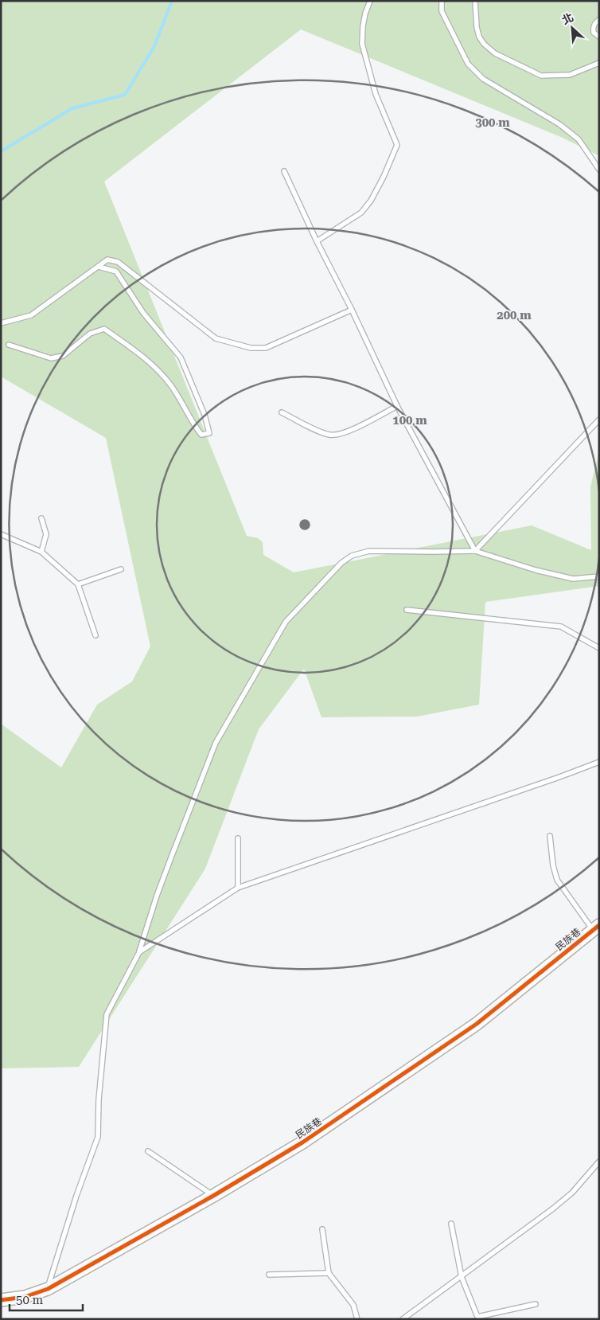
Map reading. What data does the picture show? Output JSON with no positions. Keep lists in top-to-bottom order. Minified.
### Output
{"streets":{"street":["民族巷"]},"scale_bar":"50 m","north":"top left","rings":["300 m","200 m","100 m"]}
